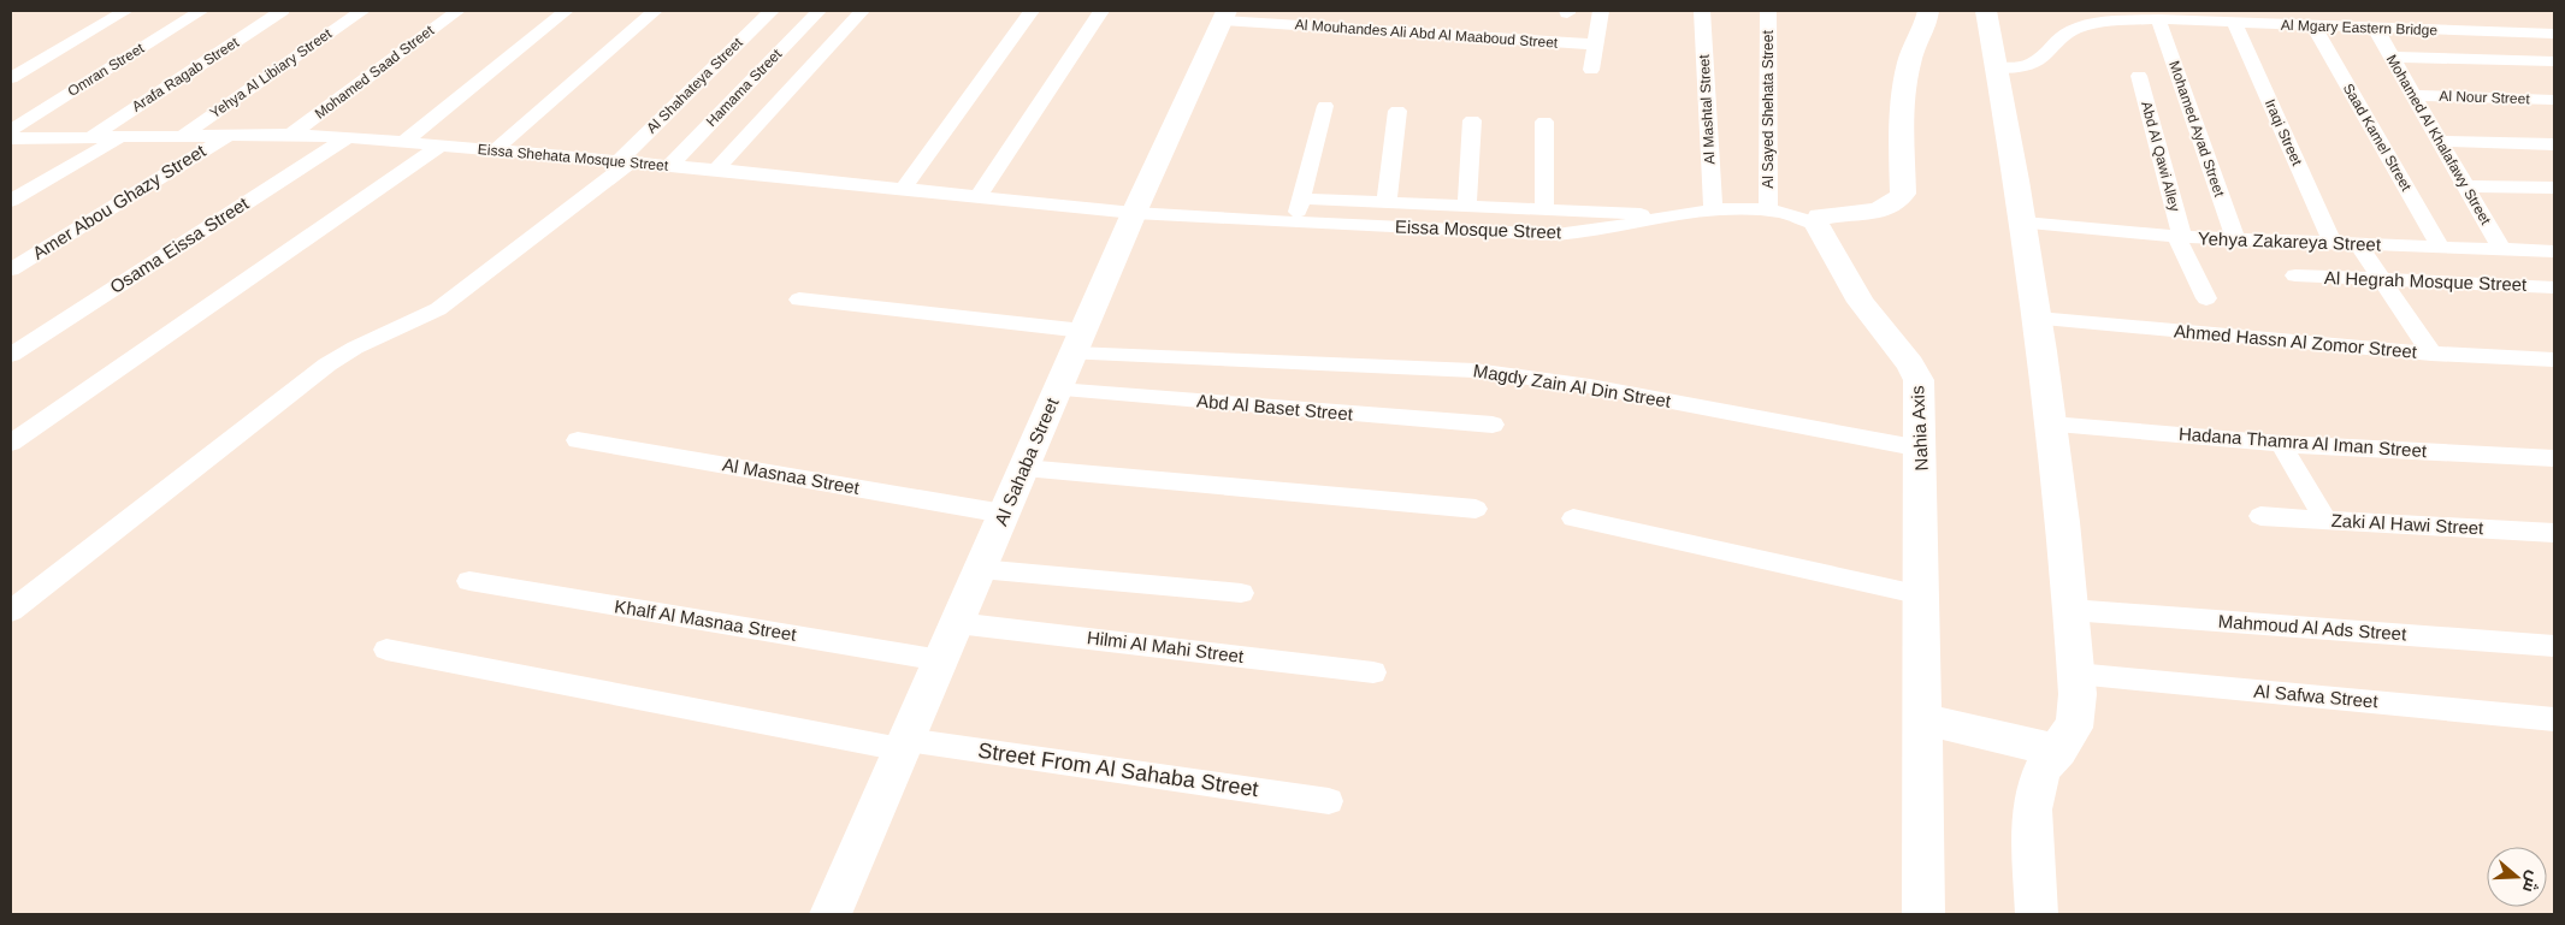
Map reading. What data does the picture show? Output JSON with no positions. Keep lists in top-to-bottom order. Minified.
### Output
{"streets":{"main road":["Nahia Axis","Al Sahaba Street"],"street":["Al Mgary Eastern Bridge","Al Mouhandes Ali Abd Al Maaboud Street","Omran Street","Mohamed Saad Street","Yehya Al Libiary Street","Arafa Ragab Street","Al Shahateya Street","Hamama Street","Al Nour Street","Al Mashtal Street","Al Sayed Shehata Street","Mohamed Ayad Street","Iraqi Street","Saad Kamel Street","Mohamed Al Khalafawy Street","Abd Al Qawi Alley","Eissa Shehata Mosque Street","Amer Abou Ghazy Street","Eissa Mosque Street","Yehya Zakareya Street","Osama Eissa Street","Al Hegrah Mosque Street","Ahmed Hassn Al Zomor Street","Magdy Zain Al Din Street","Abd Al Baset Street","Hadana Thamra Al Iman Street","Al Masnaa Street","Zaki Al Hawi Street","Khalf Al Masnaa Street","Mahmoud Al Ads Street","Hilmi Al Mahi Street","Al Safwa Street","Street From Al Sahaba Street"]},"crossings":[["Al Mgary Eastern Bridge","Mohamed Ayad Street"],["Al Mgary Eastern Bridge","Iraqi Street"],["Al Mgary Eastern Bridge","Saad Kamel Street"],["Al Mgary Eastern Bridge","Mohamed Al Khalafawy Street"],["Al Mouhandes Ali Abd Al Maaboud Street","Al Sahaba Street"],["Omran Street","Eissa Shehata Mosque Street"],["Mohamed Saad Street","Eissa Shehata Mosque Street"],["Yehya Al Libiary Street","Eissa Shehata Mosque Street"],["Arafa Ragab Street","Eissa Shehata Mosque Street"],["Al Shahateya Street","Eissa Shehata Mosque Street"],["Hamama Street","Eissa Shehata Mosque Street"],["Al Nour Street","Mohamed Al Khalafawy Street"],["Al Mashtal Street","Eissa Mosque Street"],["Al Sayed Shehata Street","Eissa Mosque Street"],["Mohamed Ayad Street","Yehya Zakareya Street"],["Iraqi Street","Yehya Zakareya Street"],["Saad Kamel Street","Yehya Zakareya Street"],["Mohamed Al Khalafawy Street","Yehya Zakareya Street"],["Abd Al Qawi Alley","Yehya Zakareya Street"],["Eissa Shehata Mosque Street","Amer Abou Ghazy Street"],["Eissa Shehata Mosque Street","Eissa Mosque Street"],["Eissa Shehata Mosque Street","Osama Eissa Street"],["Eissa Shehata Mosque Street","Al Sahaba Street"],["Eissa Mosque Street","Nahia Axis"],["Eissa Mosque Street","Al Sahaba Street"],["Magdy Zain Al Din Street","Nahia Axis"],["Magdy Zain Al Din Street","Al Sahaba Street"],["Abd Al Baset Street","Al Sahaba Street"],["Al Sahaba Street","Al Masnaa Street"],["Al Sahaba Street","Khalf Al Masnaa Street"],["Al Sahaba Street","Hilmi Al Mahi Street"],["Al Sahaba Street","Street From Al Sahaba Street"]],"north":"right"}
